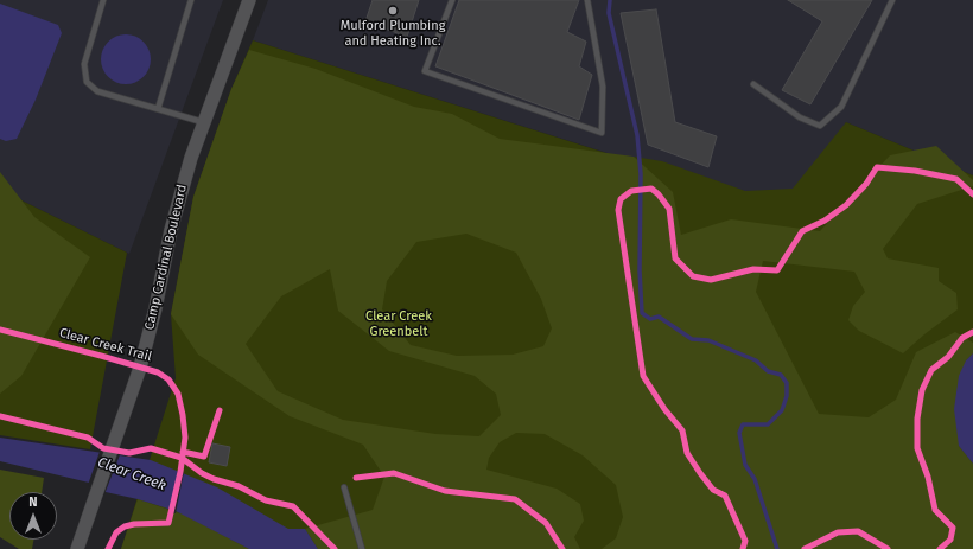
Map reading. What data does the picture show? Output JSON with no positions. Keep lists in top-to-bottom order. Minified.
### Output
{"streets":{"street":["Camp Cardinal Boulevard"],"cycle path":["Clear Creek Trail"]},"water":["Clear Creek"],"parks":["Clear Creek Greenbelt"],"places":["Mulford Plumbing and Heating Inc."],"north":"top"}
